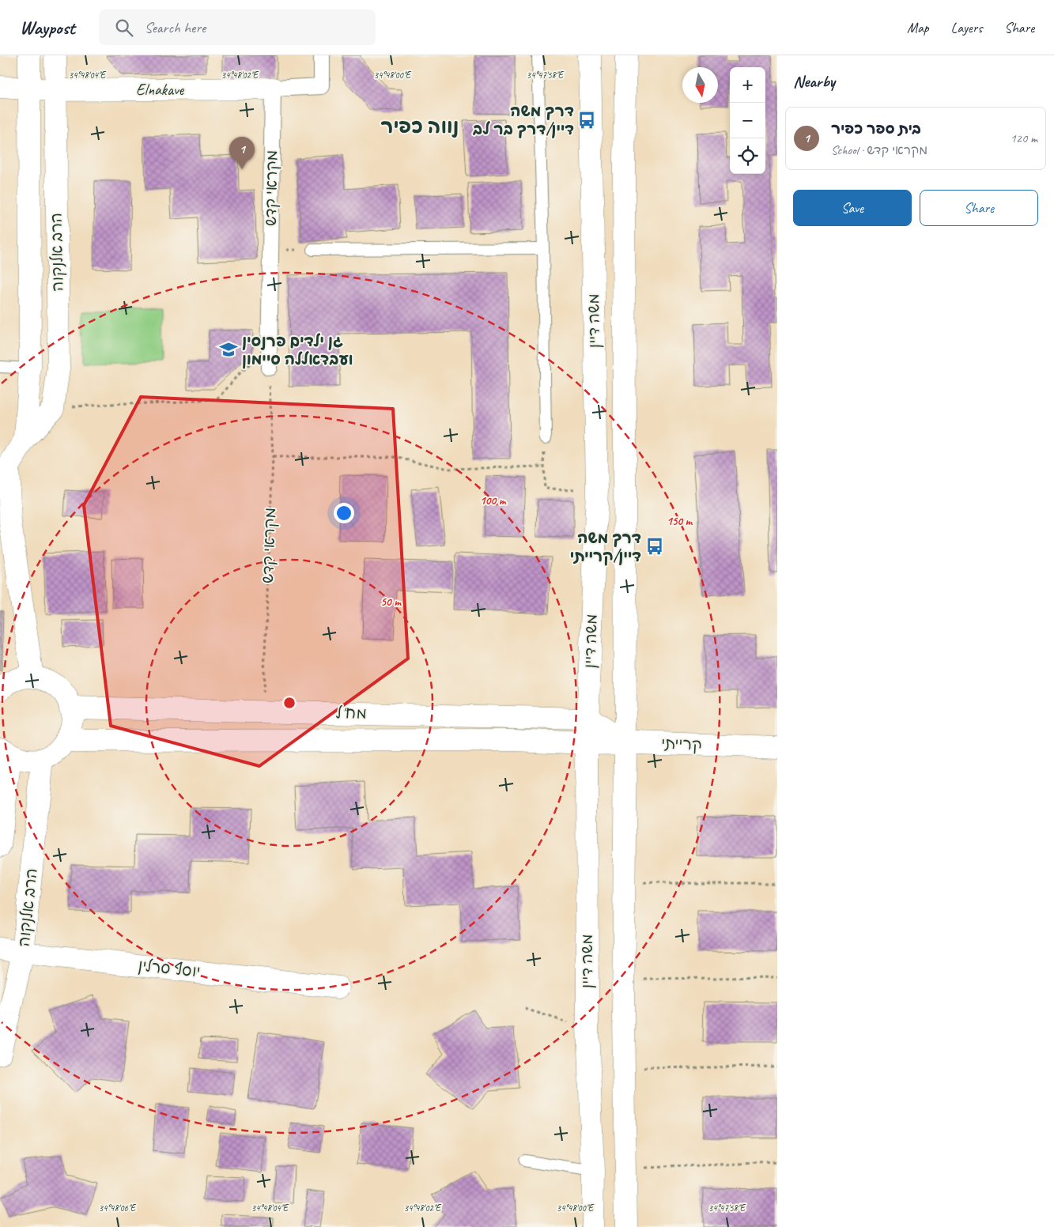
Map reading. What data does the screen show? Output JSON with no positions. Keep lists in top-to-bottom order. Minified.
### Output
{"streets":{"street":["Elnakave","מקראי קדש","הרב אלנקוה","משה דיין","מח\"ל","קרייתי","יוסף סרלין"]},"crossings":[["Elnakave","מקראי קדש"],["Elnakave","הרב אלנקוה"],["מקראי קדש","מח\"ל"],["הרב אלנקוה","יוסף סרלין"],["משה דיין","מח\"ל"],["משה דיין","קרייתי"],["מח\"ל","קרייתי"]],"districts":["נווה כפיר"],"places":{"bus stop":["דרך משה דיין/דרך בר לב","דרך משה דיין/קרייתי"],"school or university":["גן ילדים פרנסין ועבדאללה סיימון"]},"north":"bottom","page":{"header":"Waypost","search":"Search here","nav":["Map","Layers","Share"],"heading":"Nearby","map_buttons":["+","−"],"list":[{"mark":"1","name":"בית ספר כפיר","note":"School · מקראי קדש","value":"120 m"}],"pins":"1","buttons":["Save","Share"]},"coordinates":["34°47'58\"E","34°48'04\"E","34°48'02\"E","34°48'00\"E","34°48'06\"E"],"rings":["100 m","150 m","50 m"]}
